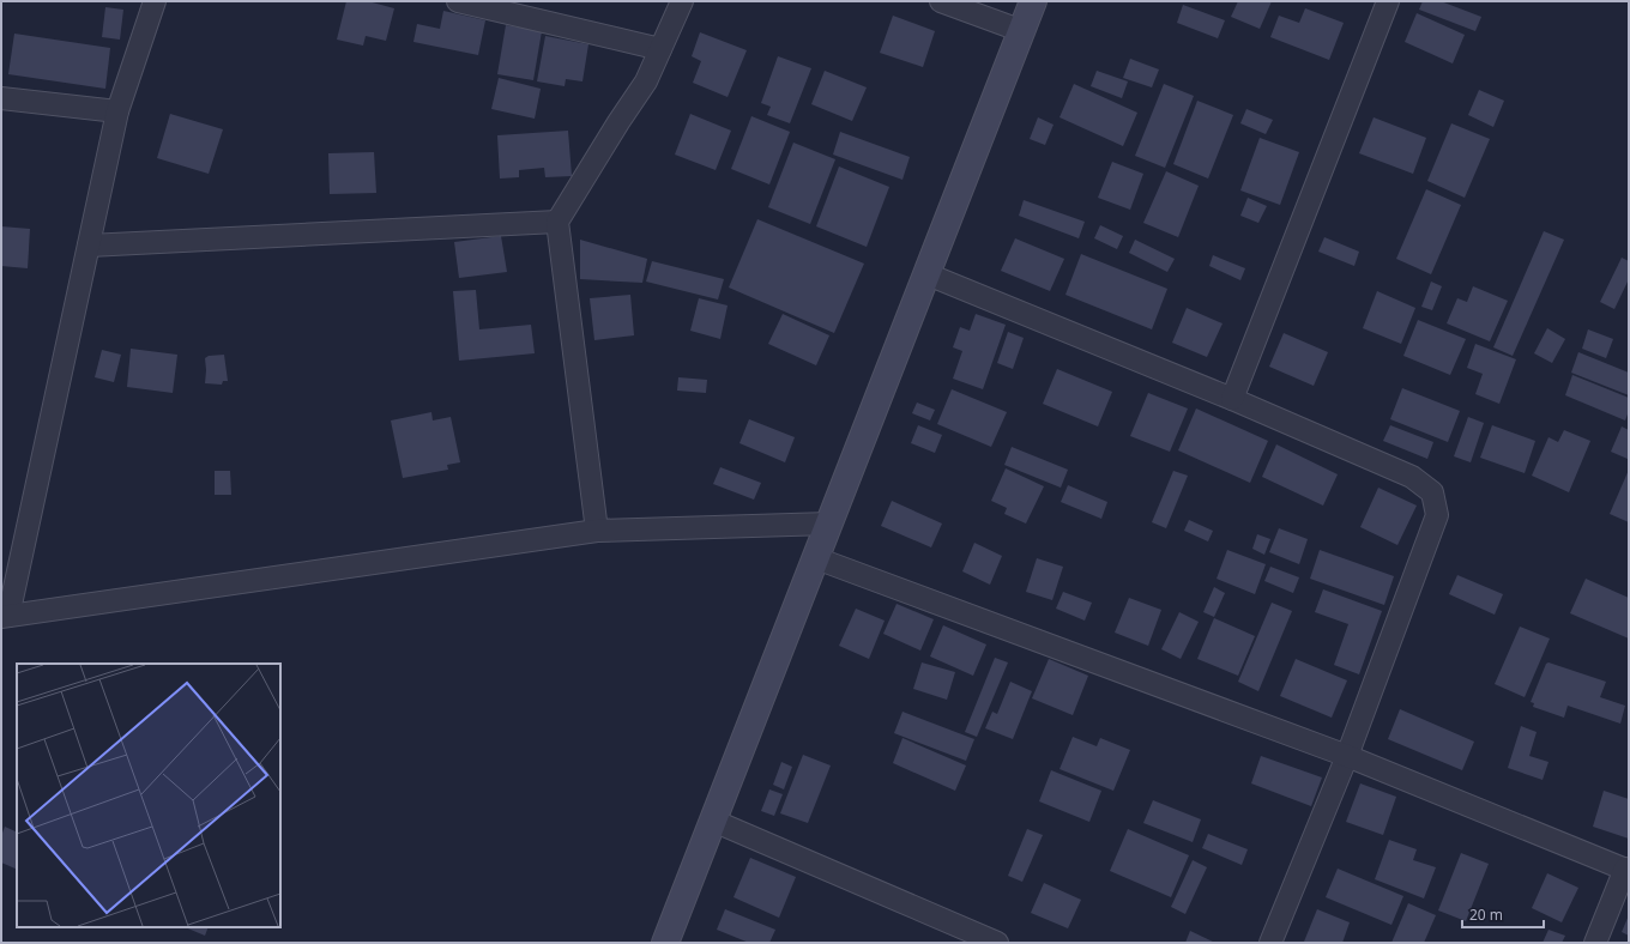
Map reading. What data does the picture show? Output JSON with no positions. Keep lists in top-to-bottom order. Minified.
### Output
{"scale_bar":"20 m"}
